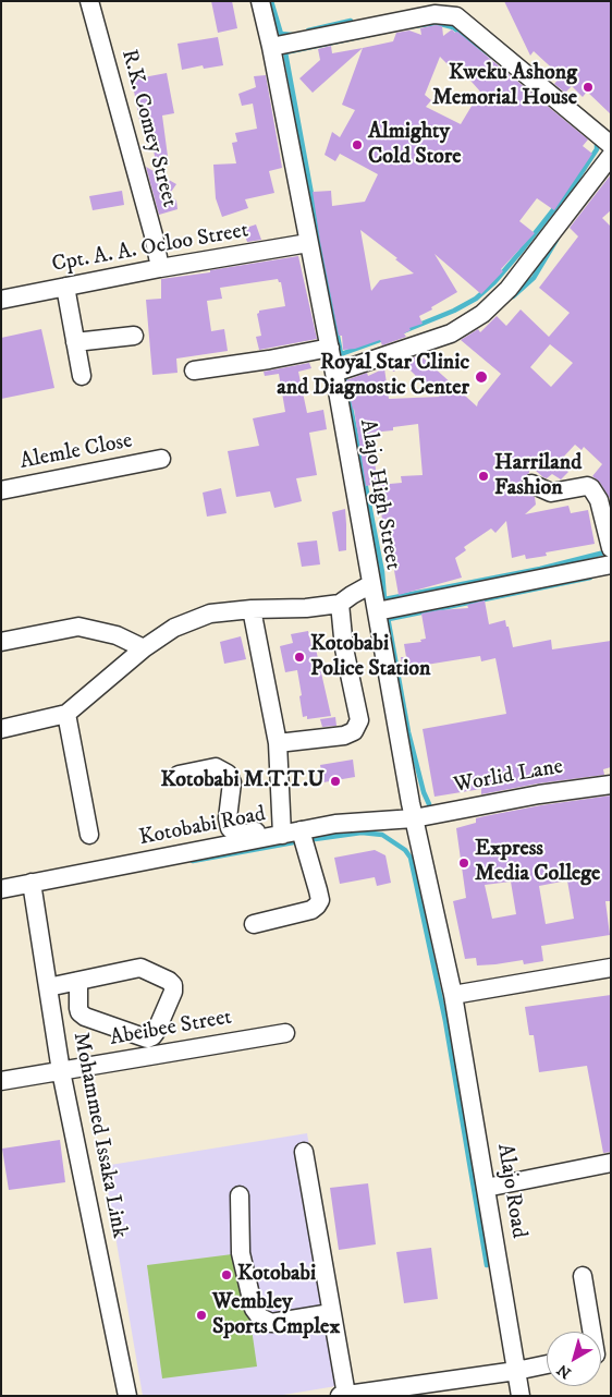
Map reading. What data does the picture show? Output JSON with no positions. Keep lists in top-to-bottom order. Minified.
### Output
{"streets":{"street":["R.K. Comey Street","Cpt. A. A. Ocloo Street","Alemle Close","Alajo High Street","Worlid Lane","Kotobabi Road","Abeibee Street","Mohammed Issaka Link","Alajo Road"]},"crossings":[["R.K. Comey Street","Cpt. A. A. Ocloo Street"],["Cpt. A. A. Ocloo Street","Alajo High Street"],["Alajo High Street","Worlid Lane"],["Alajo High Street","Kotobabi Road"],["Alajo High Street","Alajo Road"],["Worlid Lane","Kotobabi Road"],["Kotobabi Road","Mohammed Issaka Link"],["Abeibee Street","Mohammed Issaka Link"]],"places":["Kweku Ashong Memorial House","Almighty Cold Store","Royal Star Clinic and Diagnostic Center","Harriland Fashion","Kotobabi Police Station","Kotobabi M.T.T.U","Express Media College","Kotobabi","Wembley Sports Cmplex"],"north":"bottom left"}
